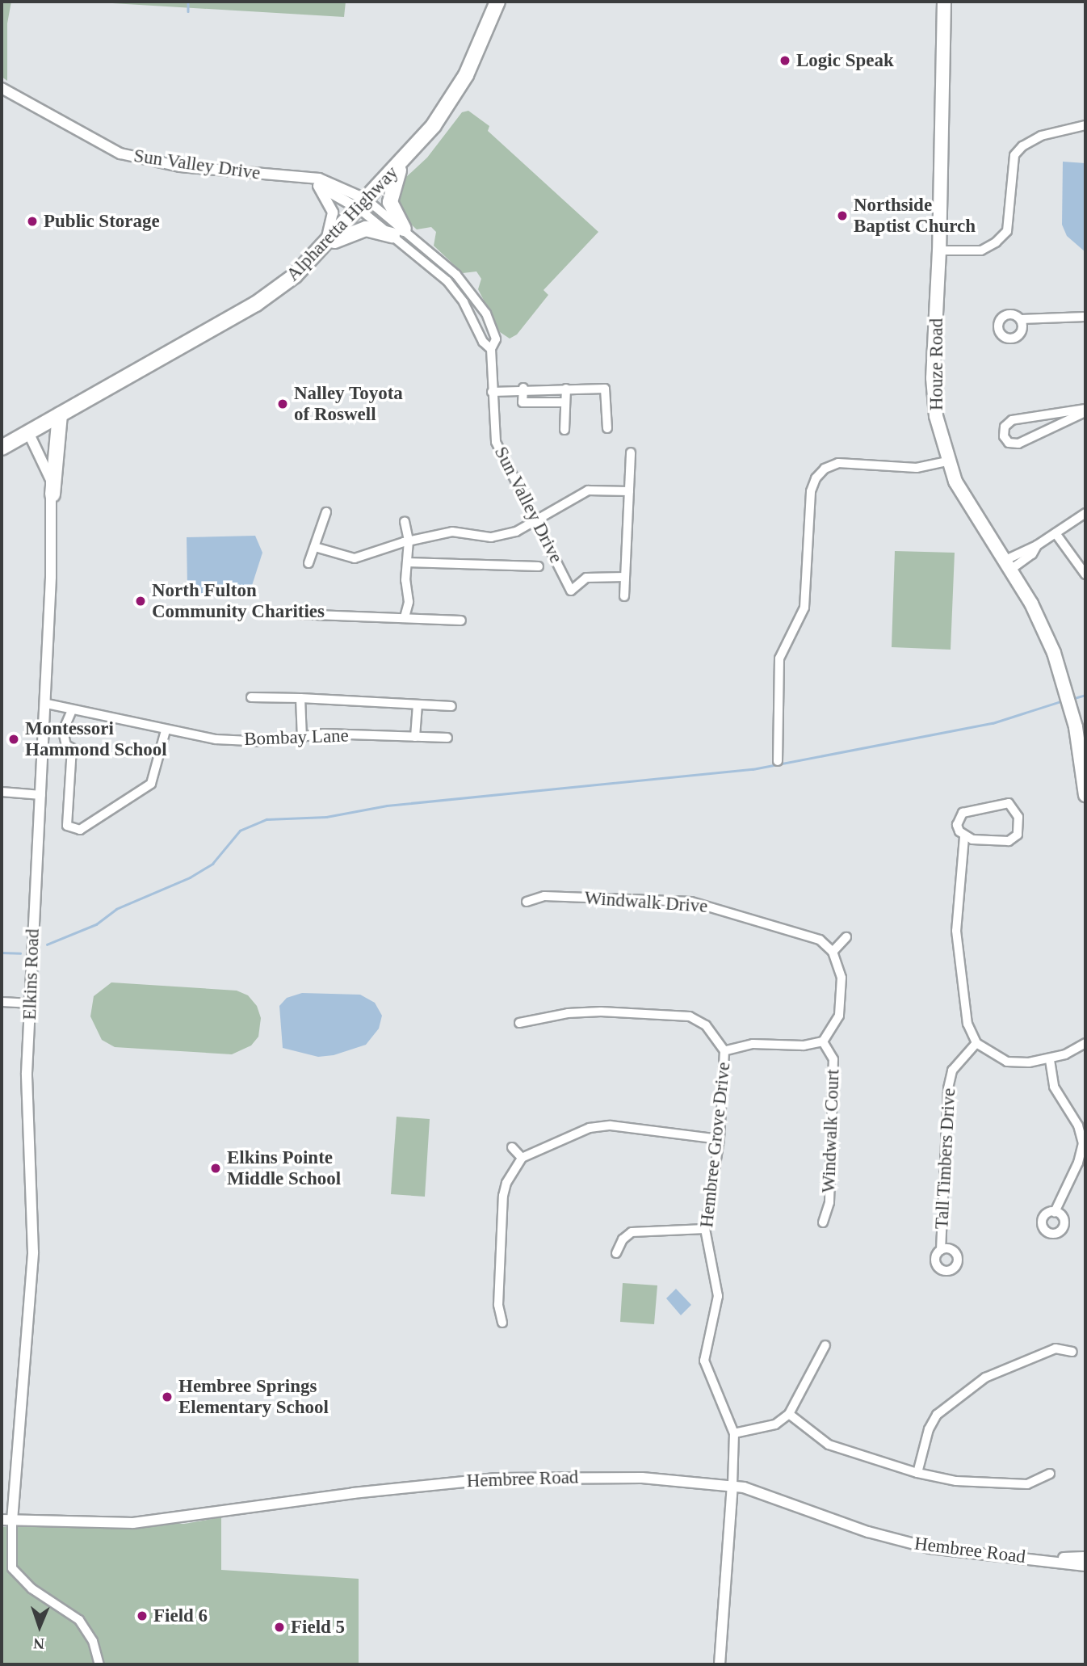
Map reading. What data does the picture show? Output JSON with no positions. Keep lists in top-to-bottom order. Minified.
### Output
{"streets":{"highway":["Alpharetta Highway"],"main road":["Houze Road"],"street":["Sun Valley Drive","Bombay Lane","Windwalk Drive","Elkins Road","Windwalk Court","Hembree Grove Drive","Tall Timbers Drive","Hembree Road"]},"crossings":[["Sun Valley Drive","Alpharetta Highway"],["Alpharetta Highway","Elkins Road"],["Bombay Lane","Elkins Road"],["Elkins Road","Hembree Road"],["Hembree Grove Drive","Hembree Road"]],"places":["Logic Speak","Northside Baptist Church","Public Storage","Nalley Toyota of Roswell","North Fulton Community Charities","Montessori Hammond School","Elkins Pointe Middle School","Hembree Springs Elementary School","Field 6","Field 5"],"north":"bottom"}
